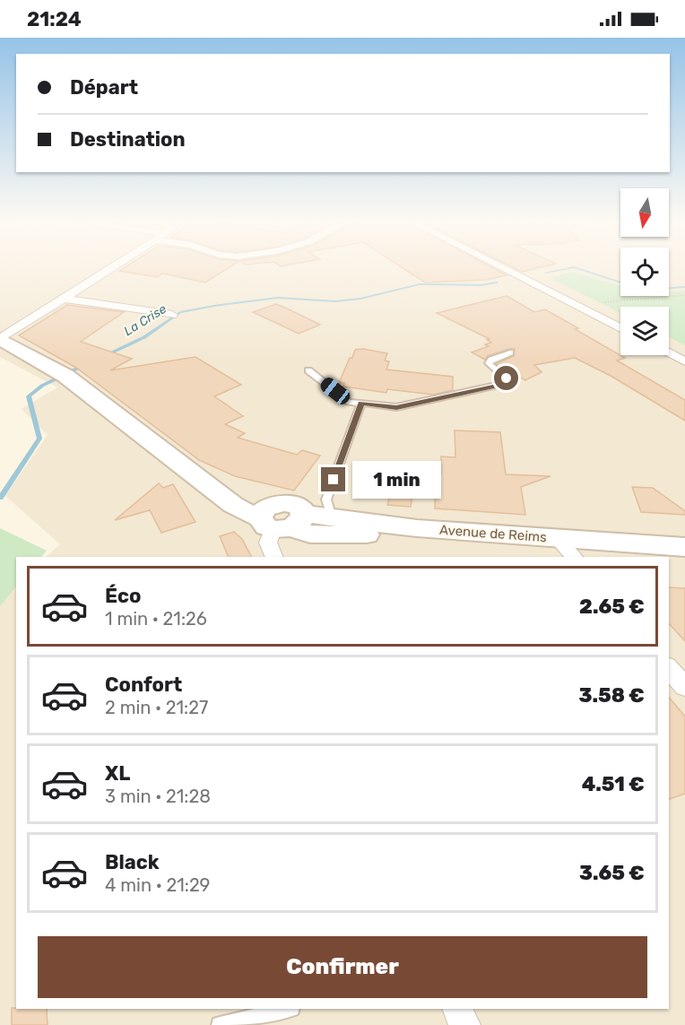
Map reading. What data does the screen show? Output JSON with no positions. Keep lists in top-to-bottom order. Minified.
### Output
{"streets":{"main road":["Avenue de Reims"]},"water":["La Crise"],"north":"bottom","page":{"status":"21:24","banner":["Départ","Destination"],"bubble":"1 min","list":[{"name":"Éco","note":"1 min · 21:26","value":"2.65 €"},{"name":"Confort","note":"2 min · 21:27","value":"3.58 €"},{"name":"XL","note":"3 min · 21:28","value":"4.51 €"},{"name":"Black","note":"4 min · 21:29","value":"3.65 €"}],"buttons":"Confirmer"}}
